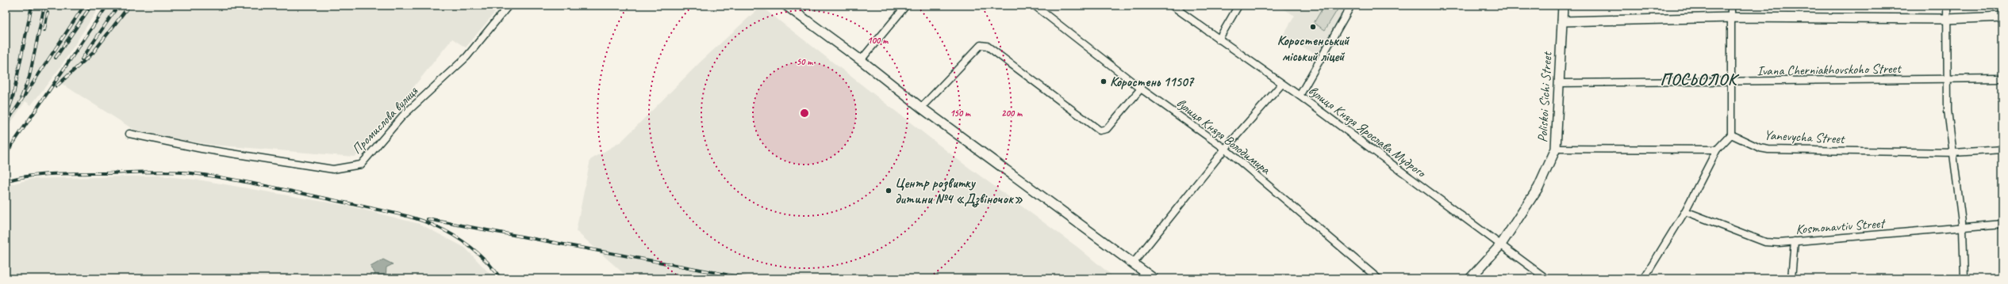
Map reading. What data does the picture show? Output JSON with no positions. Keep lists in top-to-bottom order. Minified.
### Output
{"streets":{"street":["Ivana Cherniakhovskoho Street","Poliskoi Sichi Street","Промислова вулиця","вулиця Князя Ярослава Мудрого","вулиця Князя Володимира","Yanevycha Street","Kosmonavtiv Street"]},"crossings":[["Ivana Cherniakhovskoho Street","Poliskoi Sichi Street"],["Poliskoi Sichi Street","вулиця Князя Ярослава Мудрого"]],"districts":["ПОСЬОЛОК"],"places":["Коростенський міський ліцей","Коростень 11507","Центр розвитку дитини №4 «Дзвіночок»"],"rings":["100 m","50 m","150 m","200 m"]}
